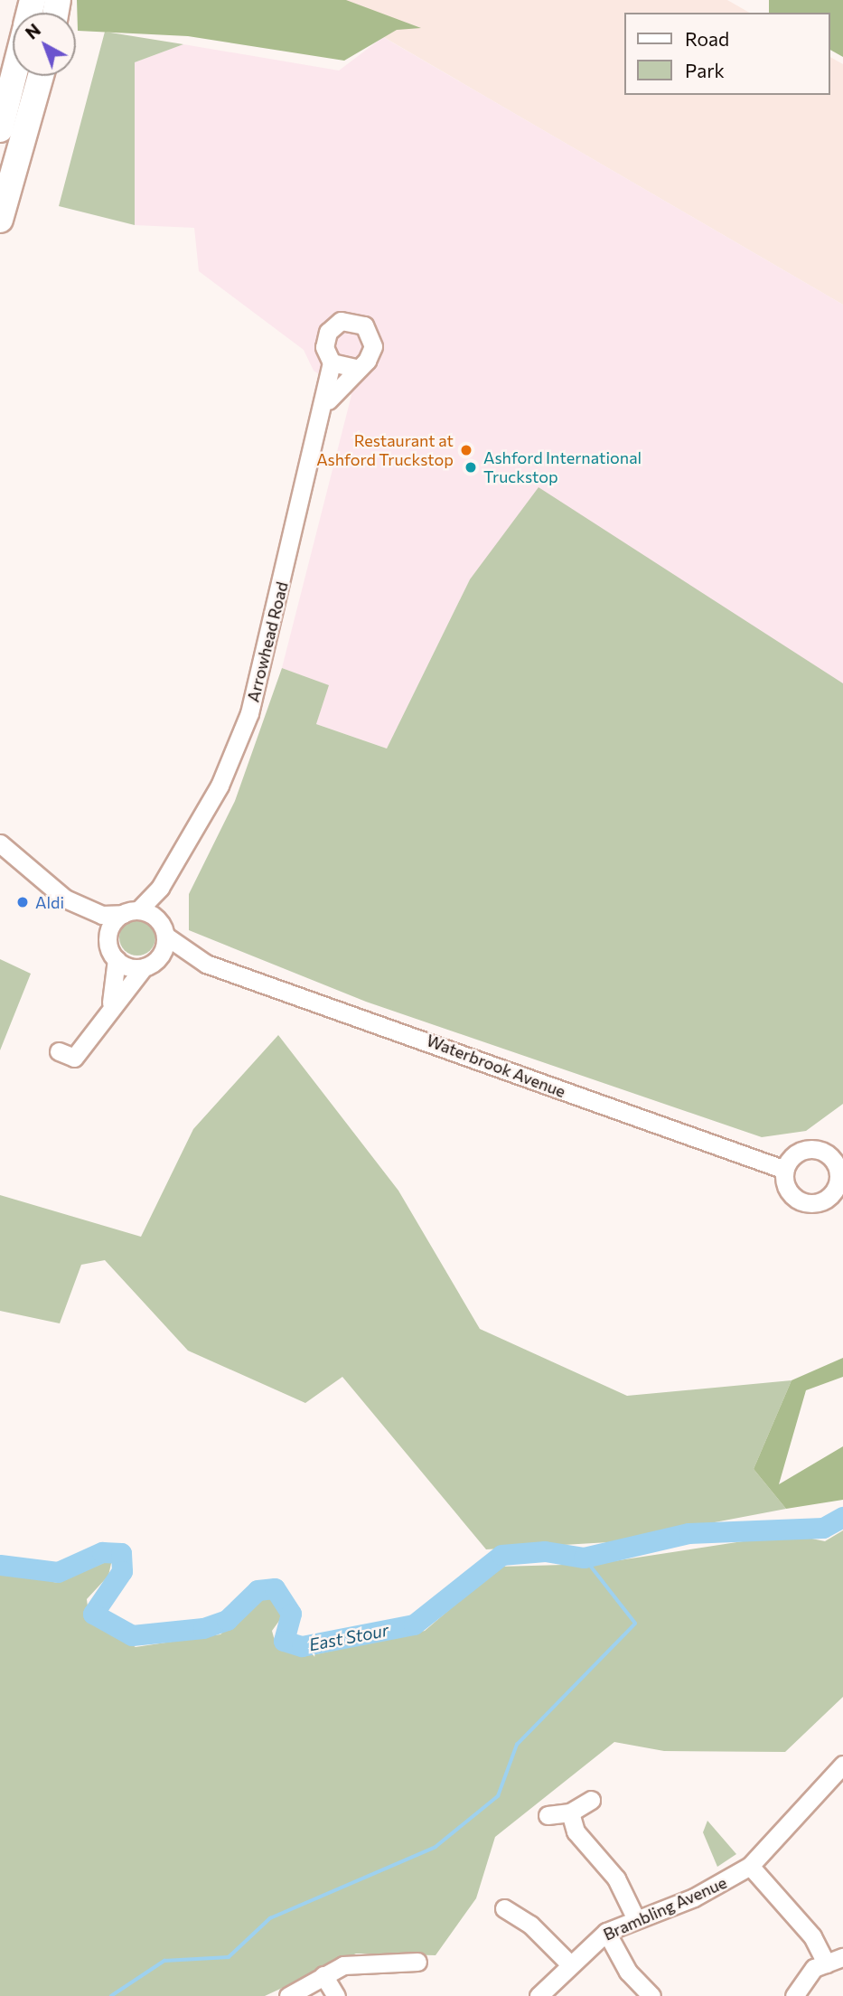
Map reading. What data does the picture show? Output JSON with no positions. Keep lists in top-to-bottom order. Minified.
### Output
{"streets":{"street":["Arrowhead Road","Waterbrook Avenue","Brambling Avenue"]},"crossings":[["Arrowhead Road","Waterbrook Avenue"]],"water":["East Stour"],"places":["Restaurant at Ashford Truckstop","Ashford International Truckstop","Aldi"],"legend":["Road","Park"],"north":"top left"}
